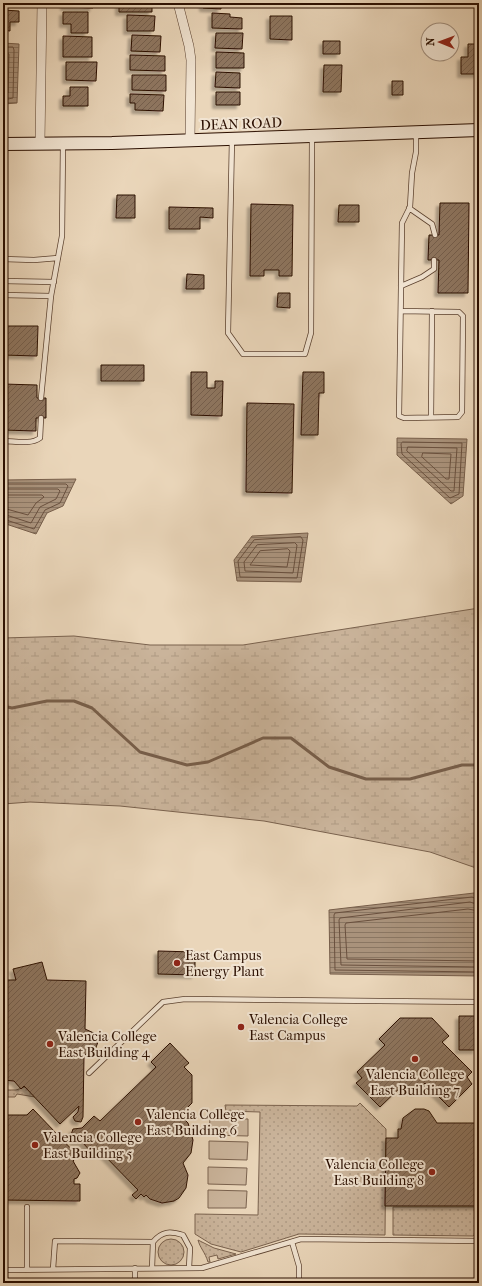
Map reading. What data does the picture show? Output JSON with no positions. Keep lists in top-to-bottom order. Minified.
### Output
{"streets":{"main road":["DEAN ROAD"]},"places":["East Campus Energy Plant","Valencia College East Campus","Valencia College East Building 4","Valencia College East Building 7","Valencia College East Building 6","Valencia College East Building 5","Valencia College East Building 8"],"north":"left"}
